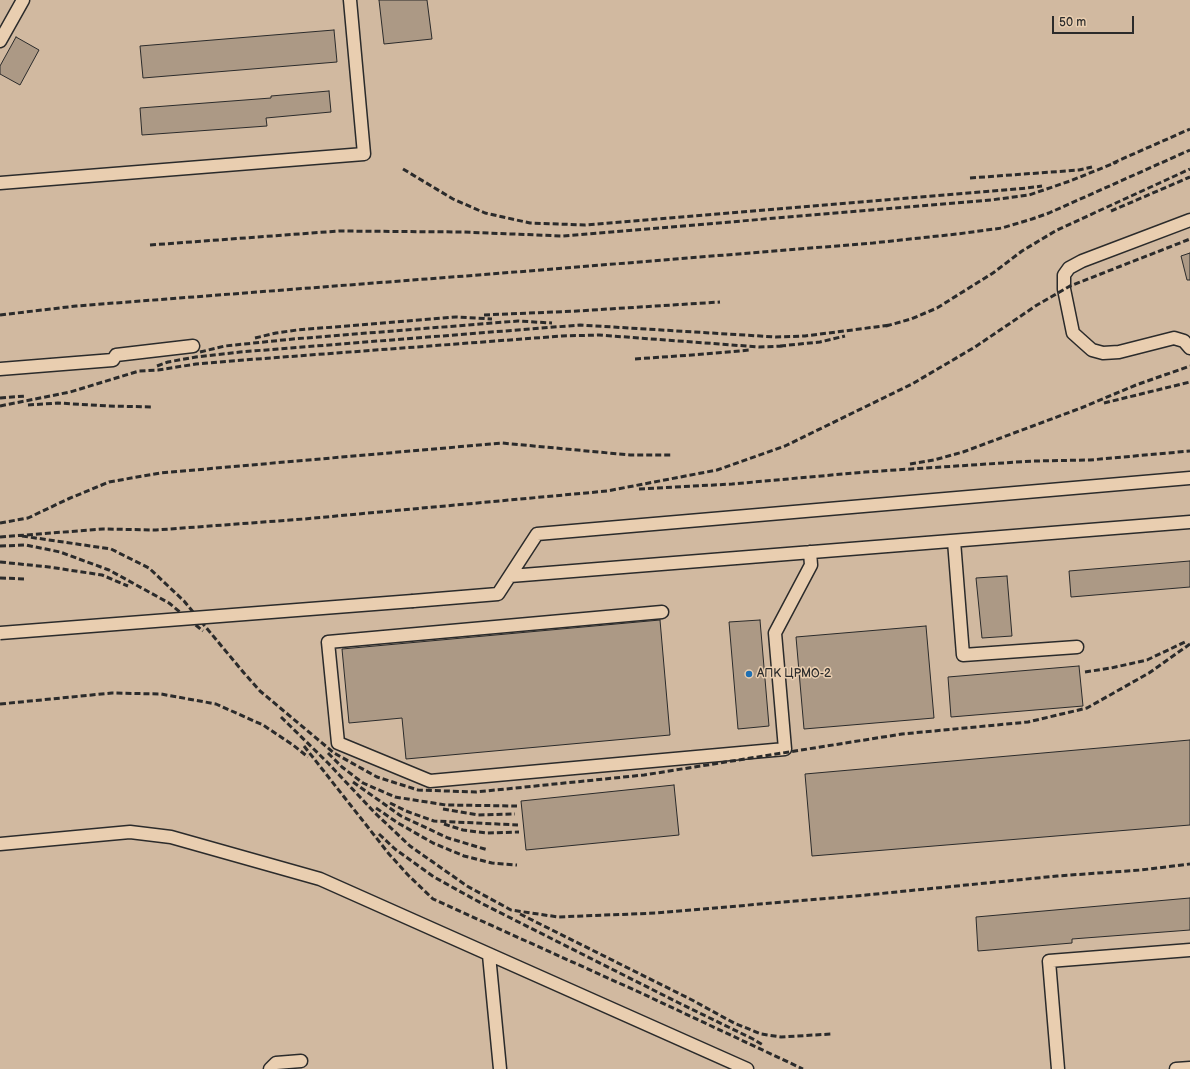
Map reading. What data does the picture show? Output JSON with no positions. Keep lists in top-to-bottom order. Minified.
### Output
{"places":["АПК ЦРМО-2"],"scale_bar":"50 m"}
